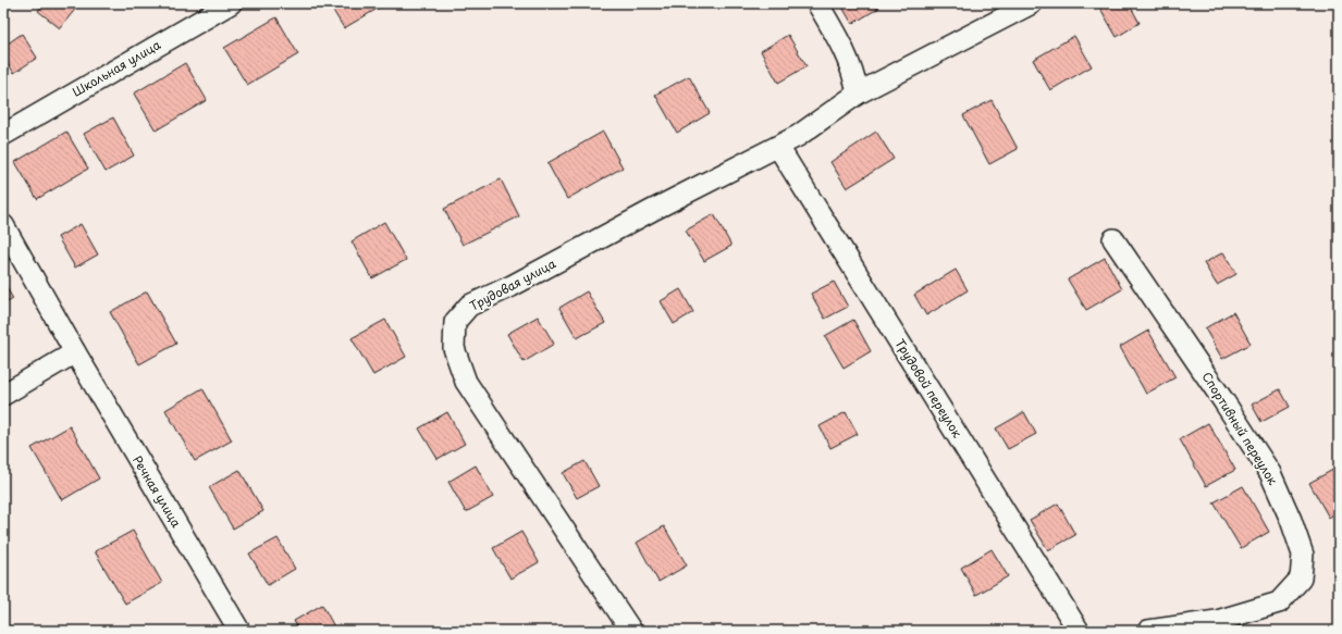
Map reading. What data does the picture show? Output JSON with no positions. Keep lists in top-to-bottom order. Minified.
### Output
{"streets":{"street":["Школьная улица","Трудовая улица","Трудовой переулок","Спортивный переулок","Речная улица"]},"crossings":[["Трудовая улица","Трудовой переулок"]]}
